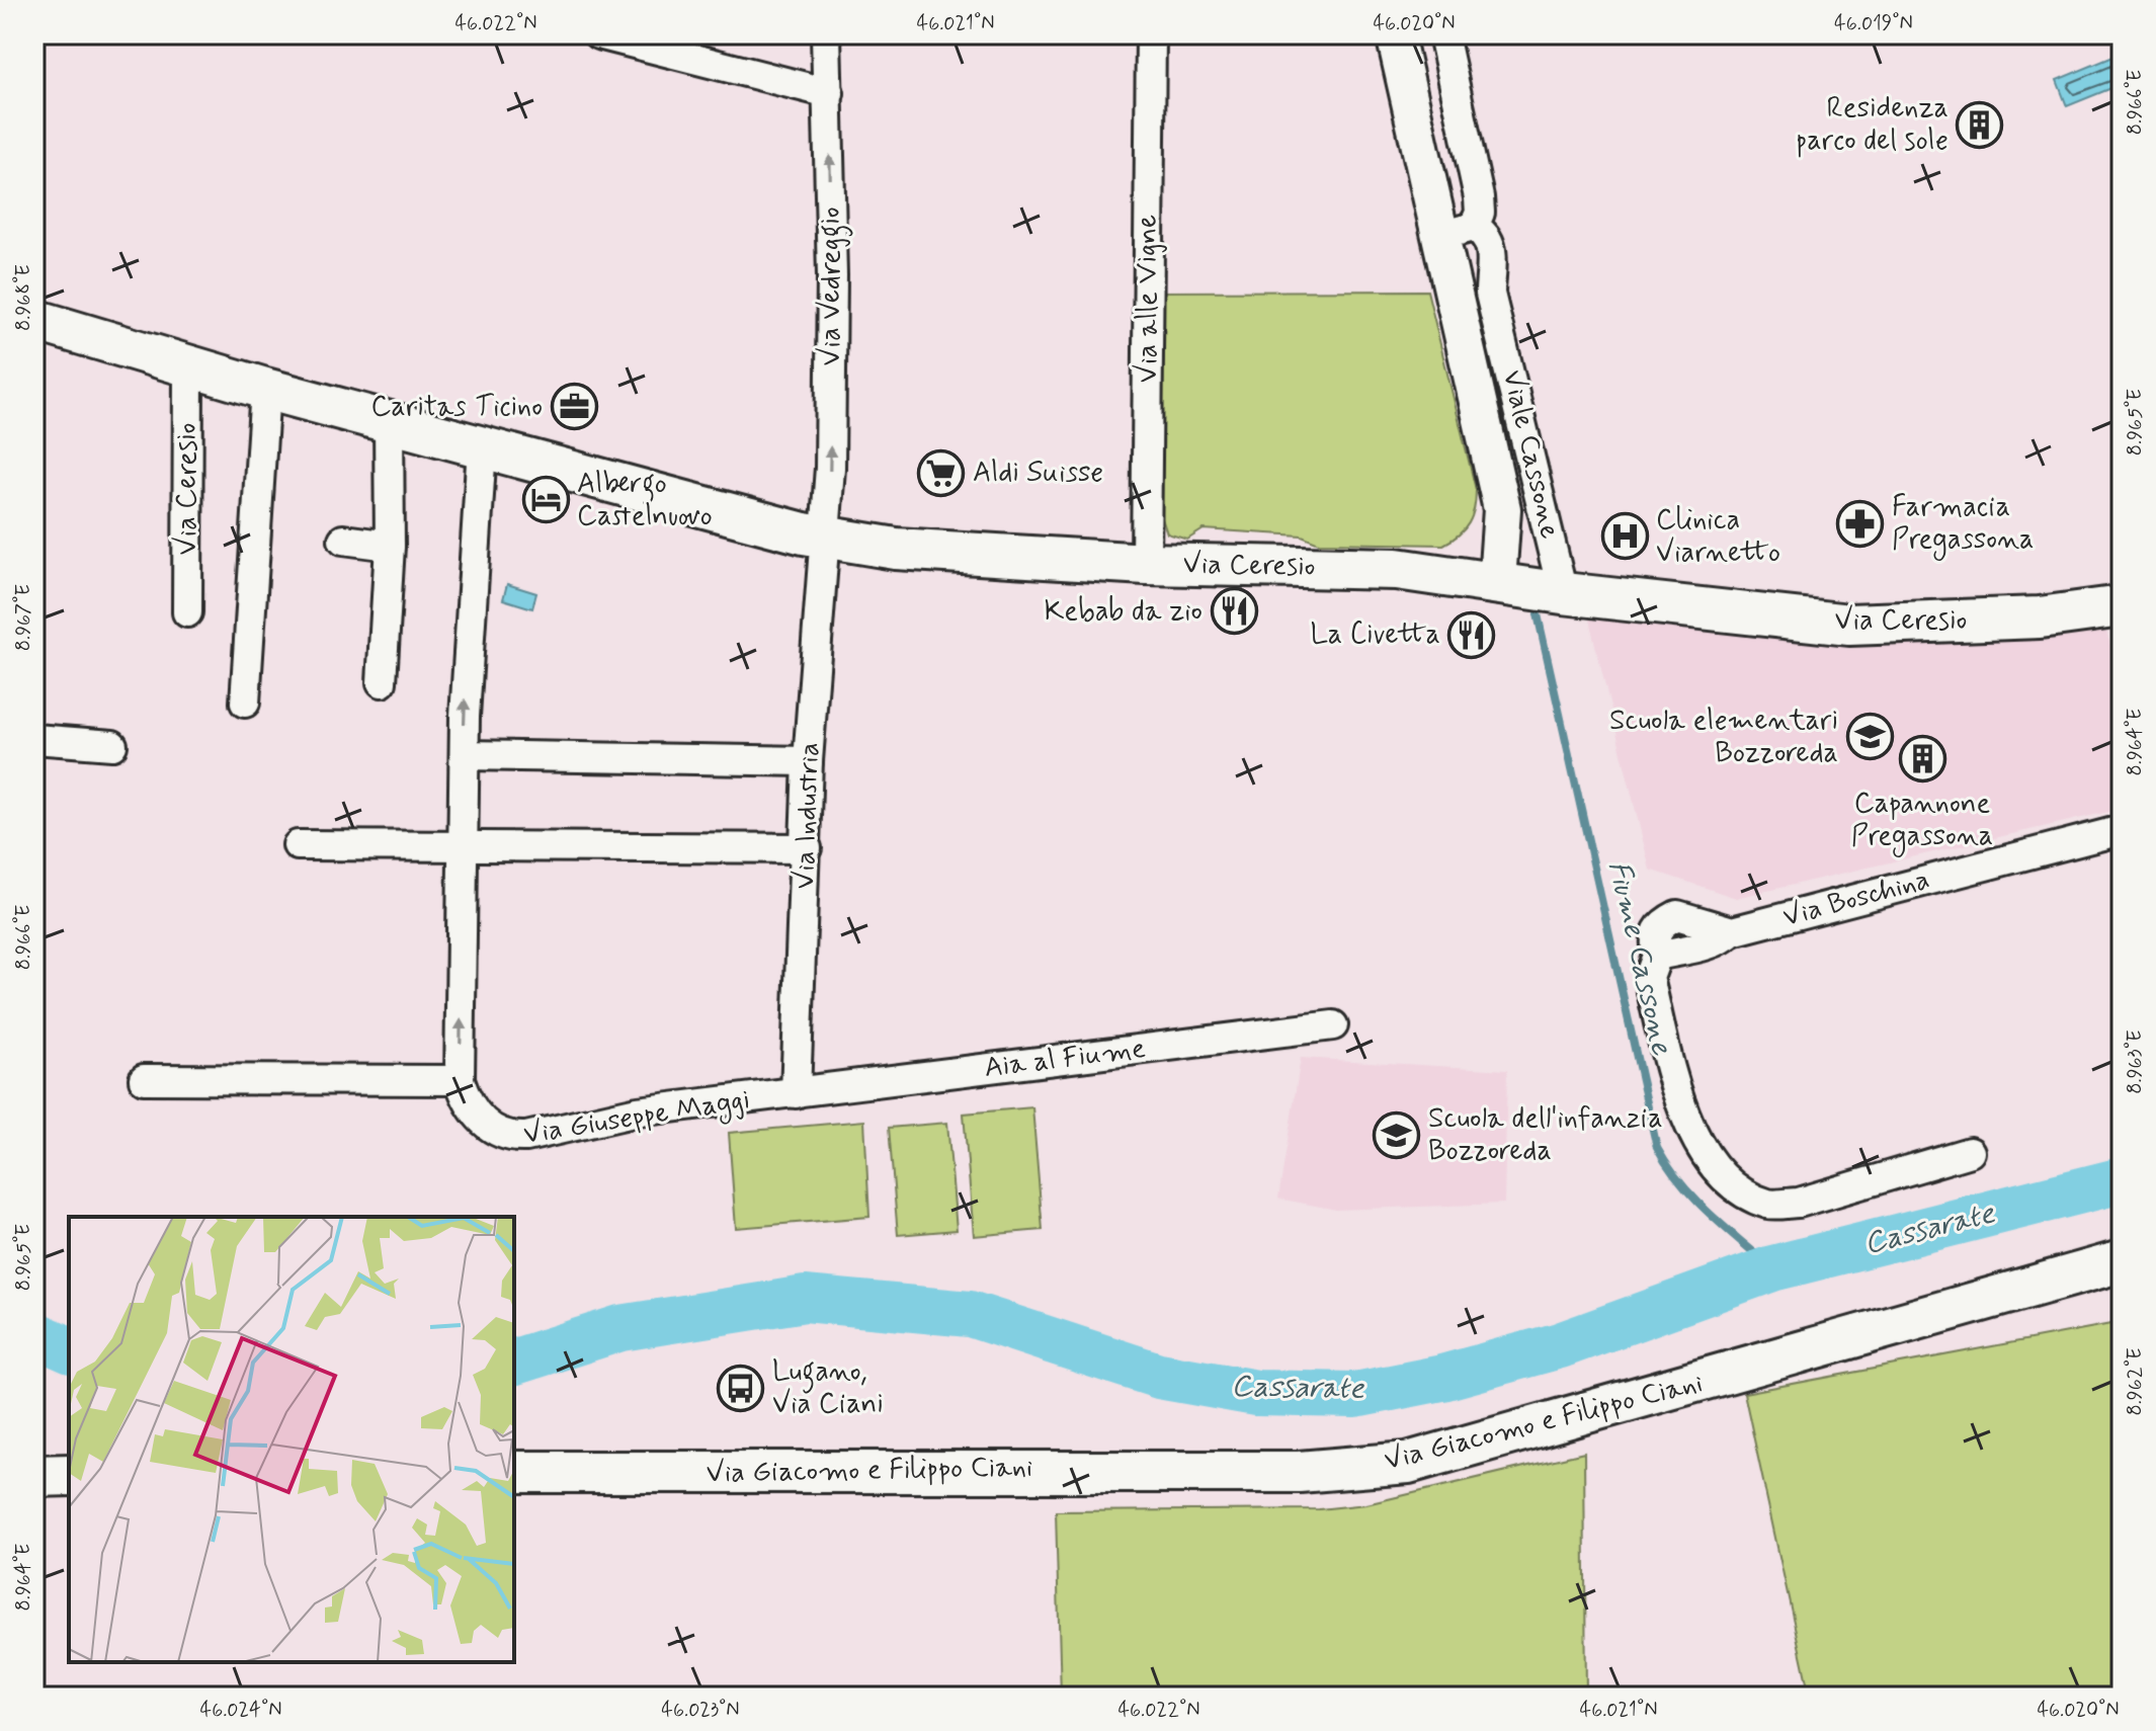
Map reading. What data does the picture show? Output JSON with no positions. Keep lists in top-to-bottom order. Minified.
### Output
{"streets":{"main road":["Via Ceresio","Via Giacomo e Filippo Ciani"],"street":["Via Vedreggio","Via alle Vigne","Viale Cassone","Via Industria","Via Boschina","Aia al Fiume","Via Giuseppe Maggi"]},"crossings":[["Via Vedreggio","Via Ceresio"],["Via Vedreggio","Via Industria"],["Via alle Vigne","Via Ceresio"],["Viale Cassone","Via Ceresio"],["Via Ceresio","Via Industria"],["Via Ceresio","Via Giuseppe Maggi"],["Via Industria","Aia al Fiume"],["Via Industria","Via Giuseppe Maggi"],["Aia al Fiume","Via Giuseppe Maggi"]],"one_way":["Via Vedreggio"],"water":["Fiume Cassone","Cassarate"],"places":{"building":["Residenza parco del sole","Capannone Pregassona"],"office":["Caritas Ticino"],"supermarket":["Aldi Suisse"],"hotel":["Albergo Castelnuovo"],"pharmacy":["Farmacia Pregassona"],"hospital":["Clinica Viarnetto"],"restaurant":["Kebab da zio","La Civetta"],"school or university":["Scuola elementari Bozzoreda","Scuola dell'infanzia Bozzoreda"],"bus stop":["Lugano, Via Ciani"]},"coordinates":["46.022°N","46.021°N","46.020°N","46.019°N","8.966°E","8.968°E","8.965°E","8.967°E","8.964°E","8.963°E","8.962°E","46.024°N","46.023°N"]}
